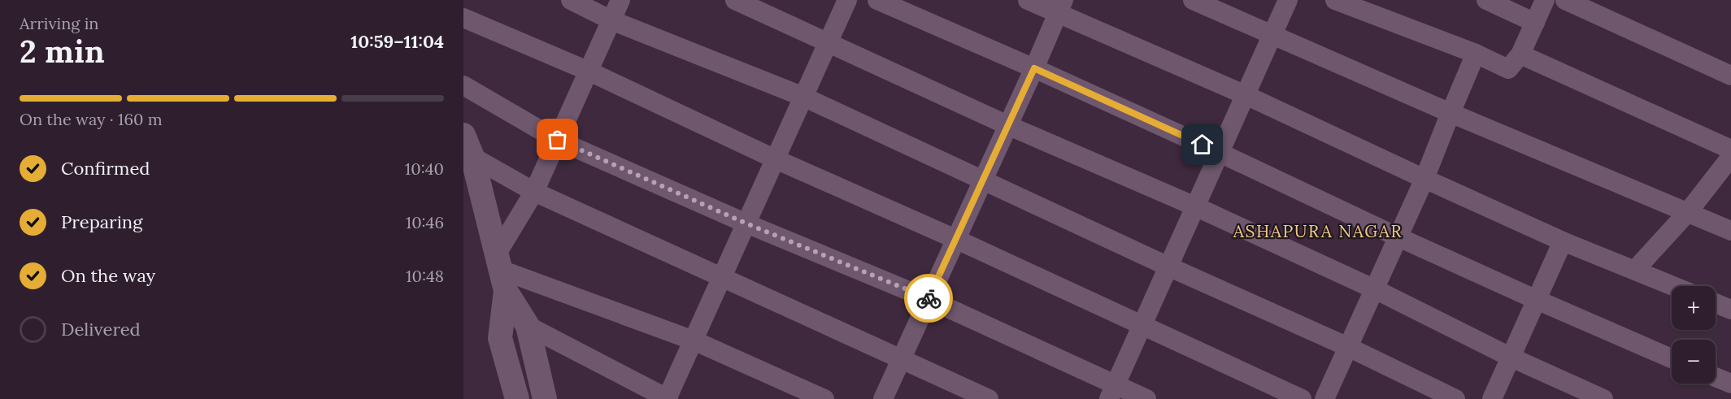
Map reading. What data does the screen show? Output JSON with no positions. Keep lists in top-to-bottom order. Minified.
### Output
{"districts":["ASHAPURA NAGAR"],"page":{"heading":["2 min","Arriving in","10:59–11:04"],"bar":"On the way · 160 m","list":[["Confirmed","10:40"],["Preparing","10:46"],["On the way","10:48"],"Delivered"],"map_buttons":["+","−"]}}
